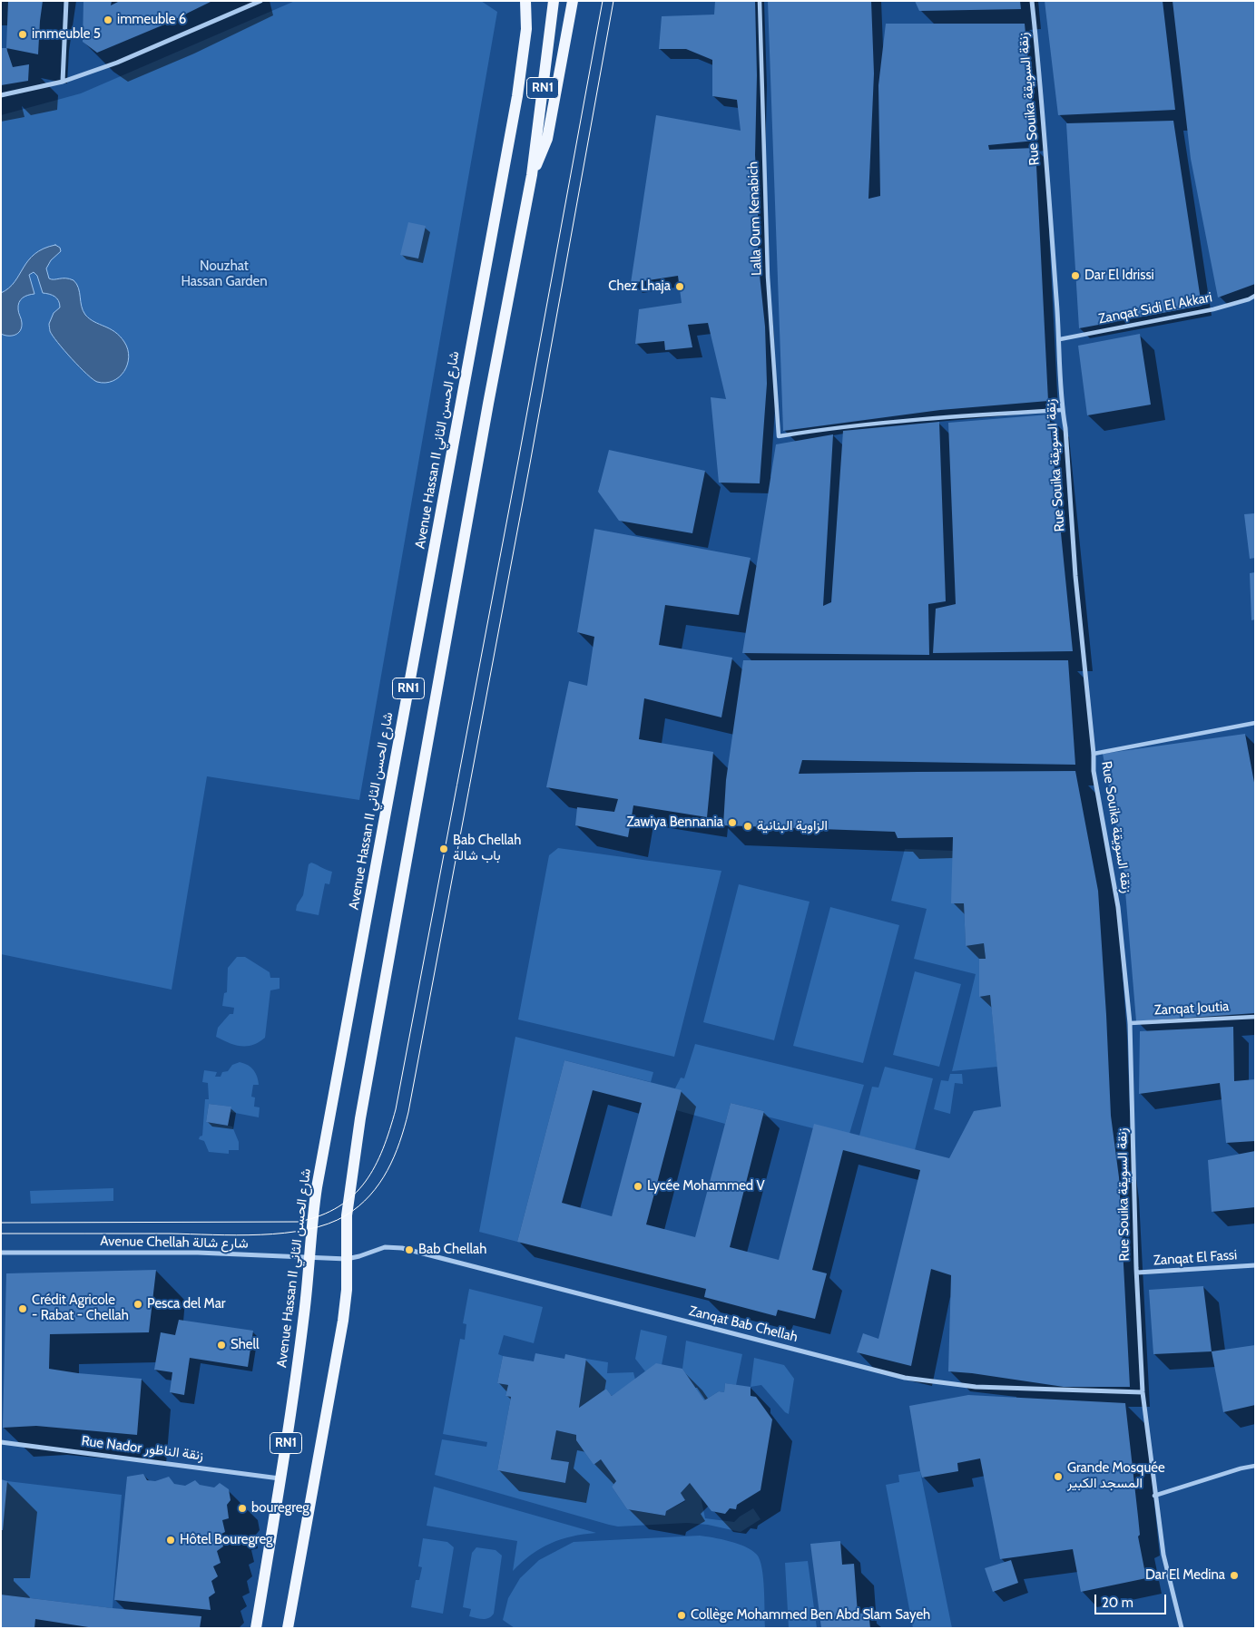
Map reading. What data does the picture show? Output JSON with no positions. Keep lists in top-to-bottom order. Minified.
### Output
{"streets":{"main road":["RN1","Avenue Hassan II شارع الحسن الثاني"],"street":["Rue Souika زنقة السويقة","Lalla Oum Kenabich","Zanqat Sidi El Akkari","Zanqat Joutia","Avenue Chellah شارع شالة","Zanqat El Fassi","Zanqat Bab Chellah","Rue Nador زنقة الناظور"]},"crossings":[["RN1","Avenue Chellah شارع شالة"],["RN1","Zanqat Bab Chellah"],["Rue Souika زنقة السويقة","Lalla Oum Kenabich"],["Rue Souika زنقة السويقة","Zanqat Sidi El Akkari"],["Rue Souika زنقة السويقة","Zanqat Joutia"],["Rue Souika زنقة السويقة","Zanqat El Fassi"],["Rue Souika زنقة السويقة","Zanqat Bab Chellah"],["Avenue Hassan II شارع الحسن الثاني","Avenue Chellah شارع شالة"],["Avenue Hassan II شارع الحسن الثاني","Rue Nador زنقة الناظور"],["Avenue Chellah شارع شالة","Zanqat Bab Chellah"]],"parks":["Nouzhat Hassan Garden"],"places":["immeuble 6","immeuble 5","Dar El Idrissi","Chez Lhaja","Zawiya Bennania","الزاوية البنانية","Bab Chellah باب شالة","Lycée Mohammed V","Bab Chellah","Pesca del Mar","Crédit Agricole - Rabat - Chellah","Shell","Grande Mosquée المسجد الكبير","bouregreg","Hôtel Bouregreg","Dar El Medina","Collège Mohammed Ben Abd Slam Sayeh"],"scale_bar":"20 m"}
